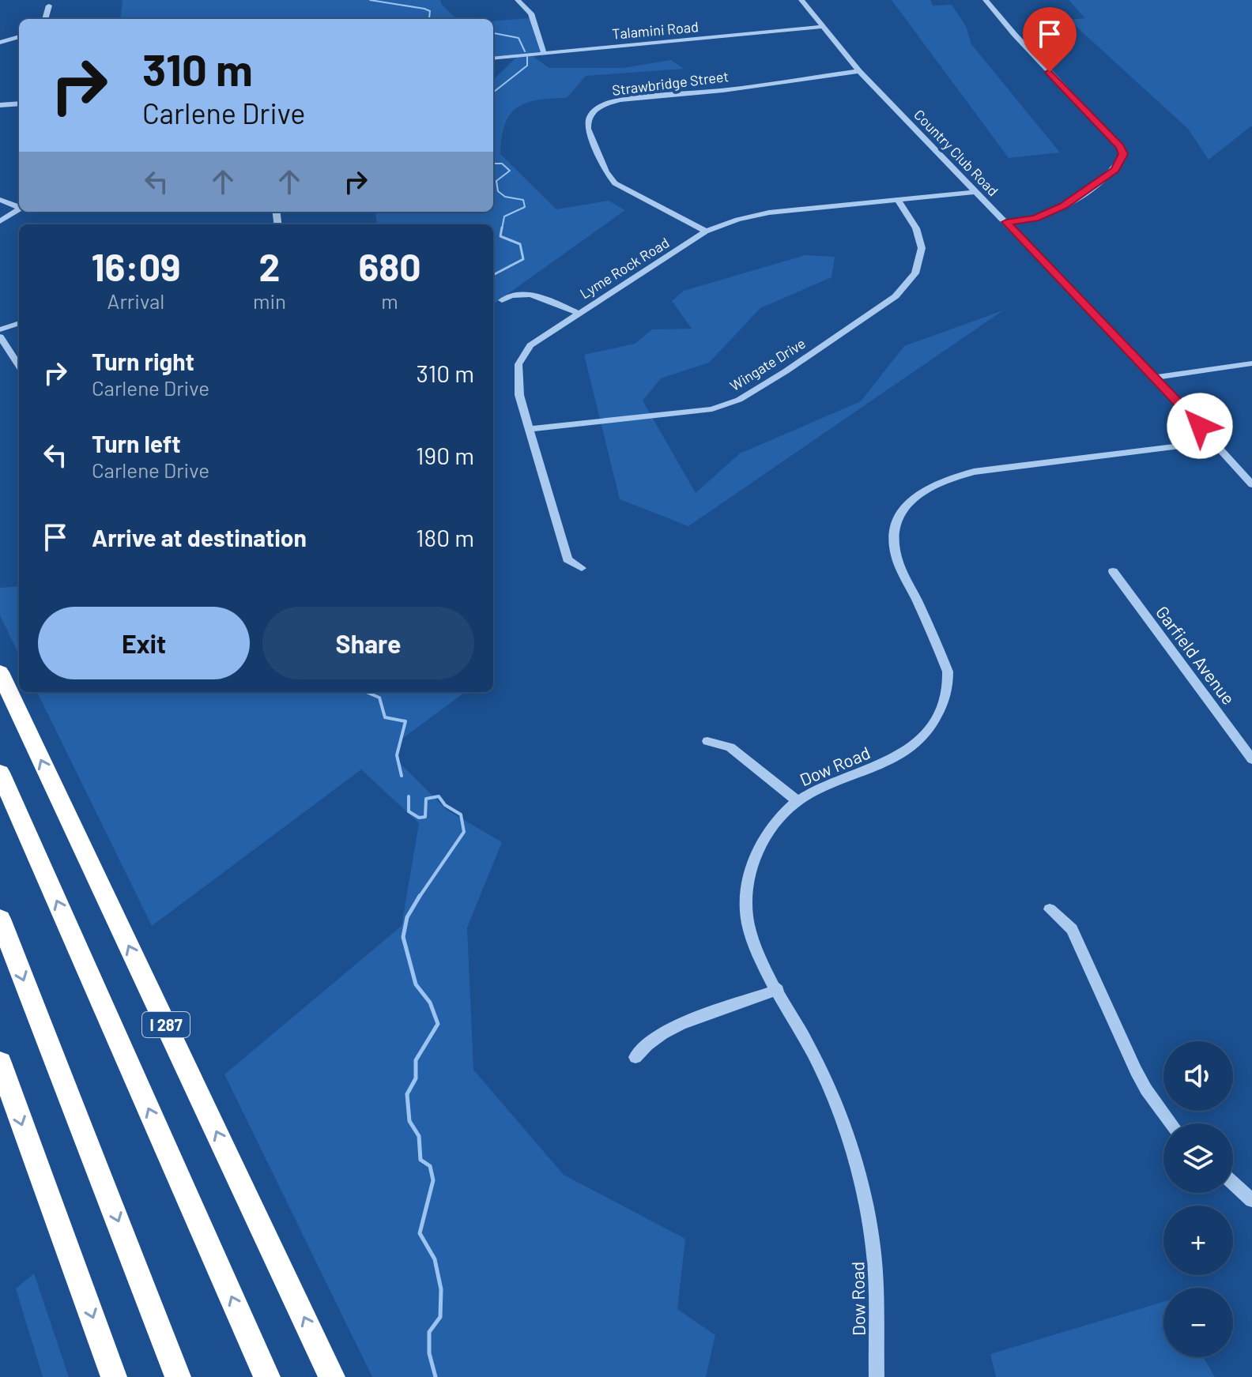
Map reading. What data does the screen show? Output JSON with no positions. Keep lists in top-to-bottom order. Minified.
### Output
{"streets":{"highway":["I 287"],"street":["Talamini Road","Strawbridge Street","Country Club Road","Lyme Rock Road","Wingate Drive","Garfield Avenue","Dow Road"]},"crossings":[["Talamini Road","Country Club Road"],["Strawbridge Street","Country Club Road"],["Strawbridge Street","Lyme Rock Road"],["Country Club Road","Lyme Rock Road"],["Country Club Road","Dow Road"],["Lyme Rock Road","Wingate Drive"]],"page":{"turn":["310 m","Carlene Drive"],"eta":["16:09","Arrival","2","min","680","m"],"list":[{"name":"Turn right","note":"Carlene Drive","value":"310 m"},{"name":"Turn left","note":"Carlene Drive","value":"190 m"},{"name":"Arrive at destination","value":"180 m"}],"buttons":["Exit","Share"],"map_buttons":["+","−"]}}
